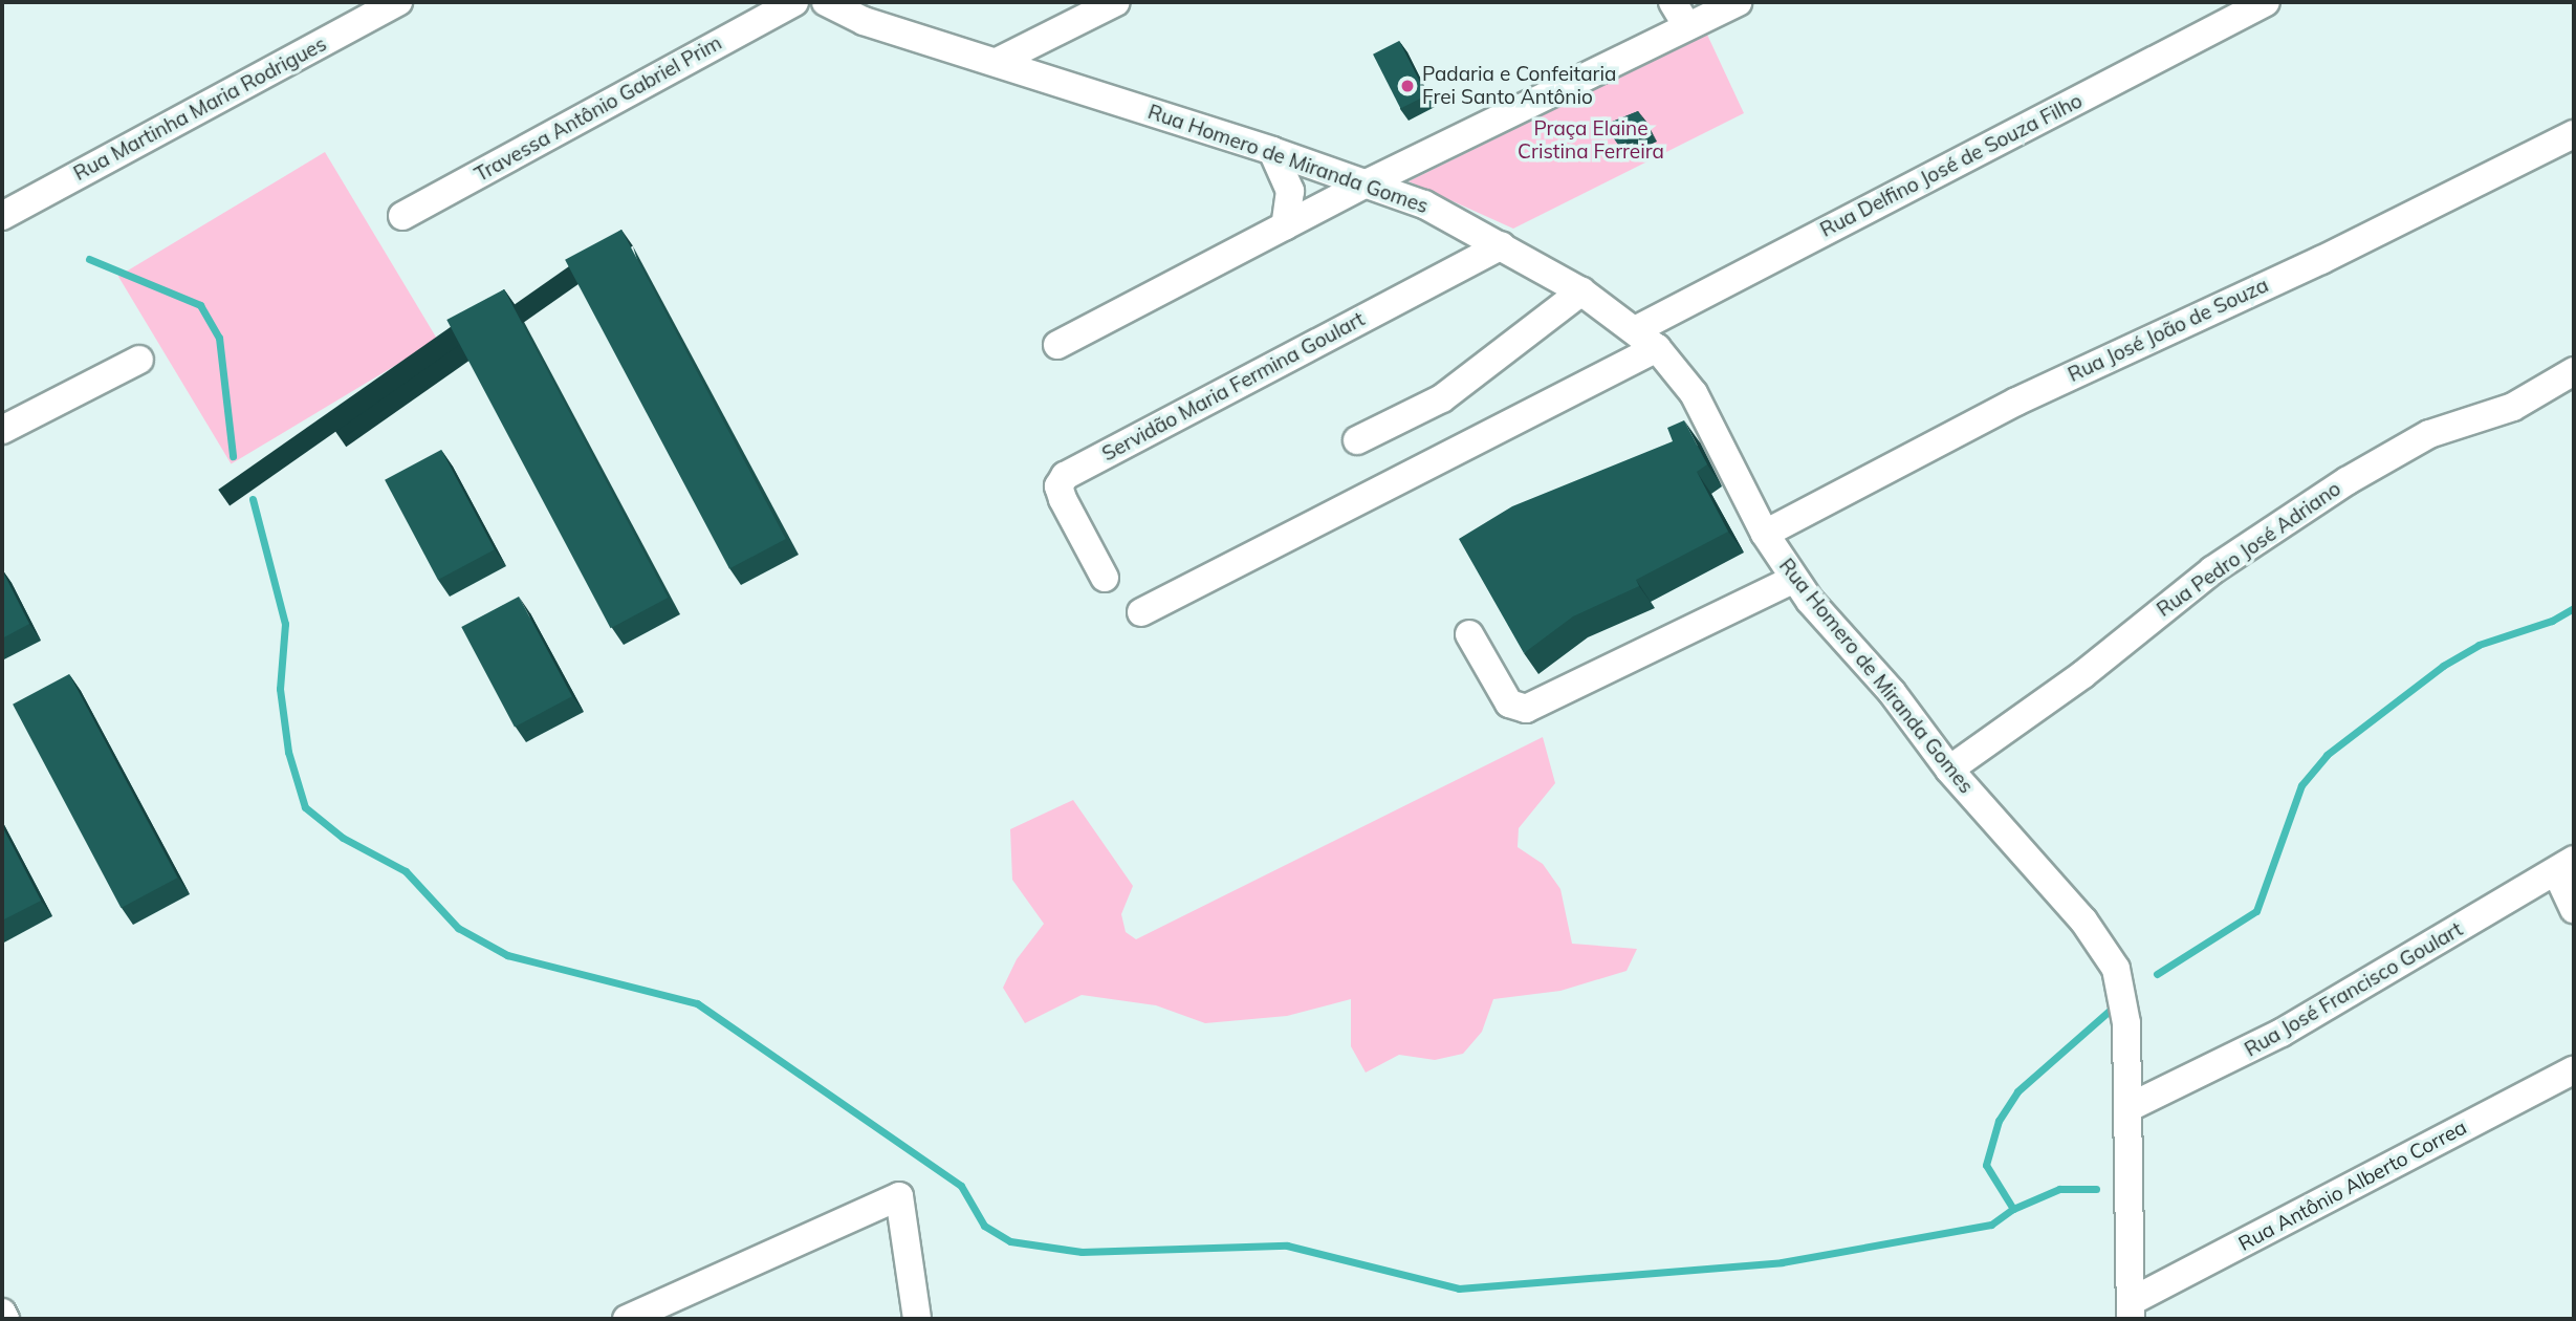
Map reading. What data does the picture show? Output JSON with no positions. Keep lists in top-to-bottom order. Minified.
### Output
{"streets":{"street":["Rua Martinha Maria Rodrigues","Travessa Antônio Gabriel Prim","Rua Homero de Miranda Gomes","Rua Delfino José de Souza Filho","Rua José João de Souza","Servidão Maria Fermina Goulart","Rua Pedro José Adriano","Rua José Francisco Goulart","Rua Antônio Alberto Correa"]},"crossings":[["Rua Homero de Miranda Gomes","Rua Delfino José de Souza Filho"],["Rua Homero de Miranda Gomes","Rua José João de Souza"],["Rua Homero de Miranda Gomes","Servidão Maria Fermina Goulart"],["Rua Homero de Miranda Gomes","Rua Pedro José Adriano"],["Rua Homero de Miranda Gomes","Rua José Francisco Goulart"],["Rua Homero de Miranda Gomes","Rua Antônio Alberto Correa"]],"parks":["Praça Elaine Cristina Ferreira"],"places":["Padaria e Confeitaria Frei Santo Antônio"]}
